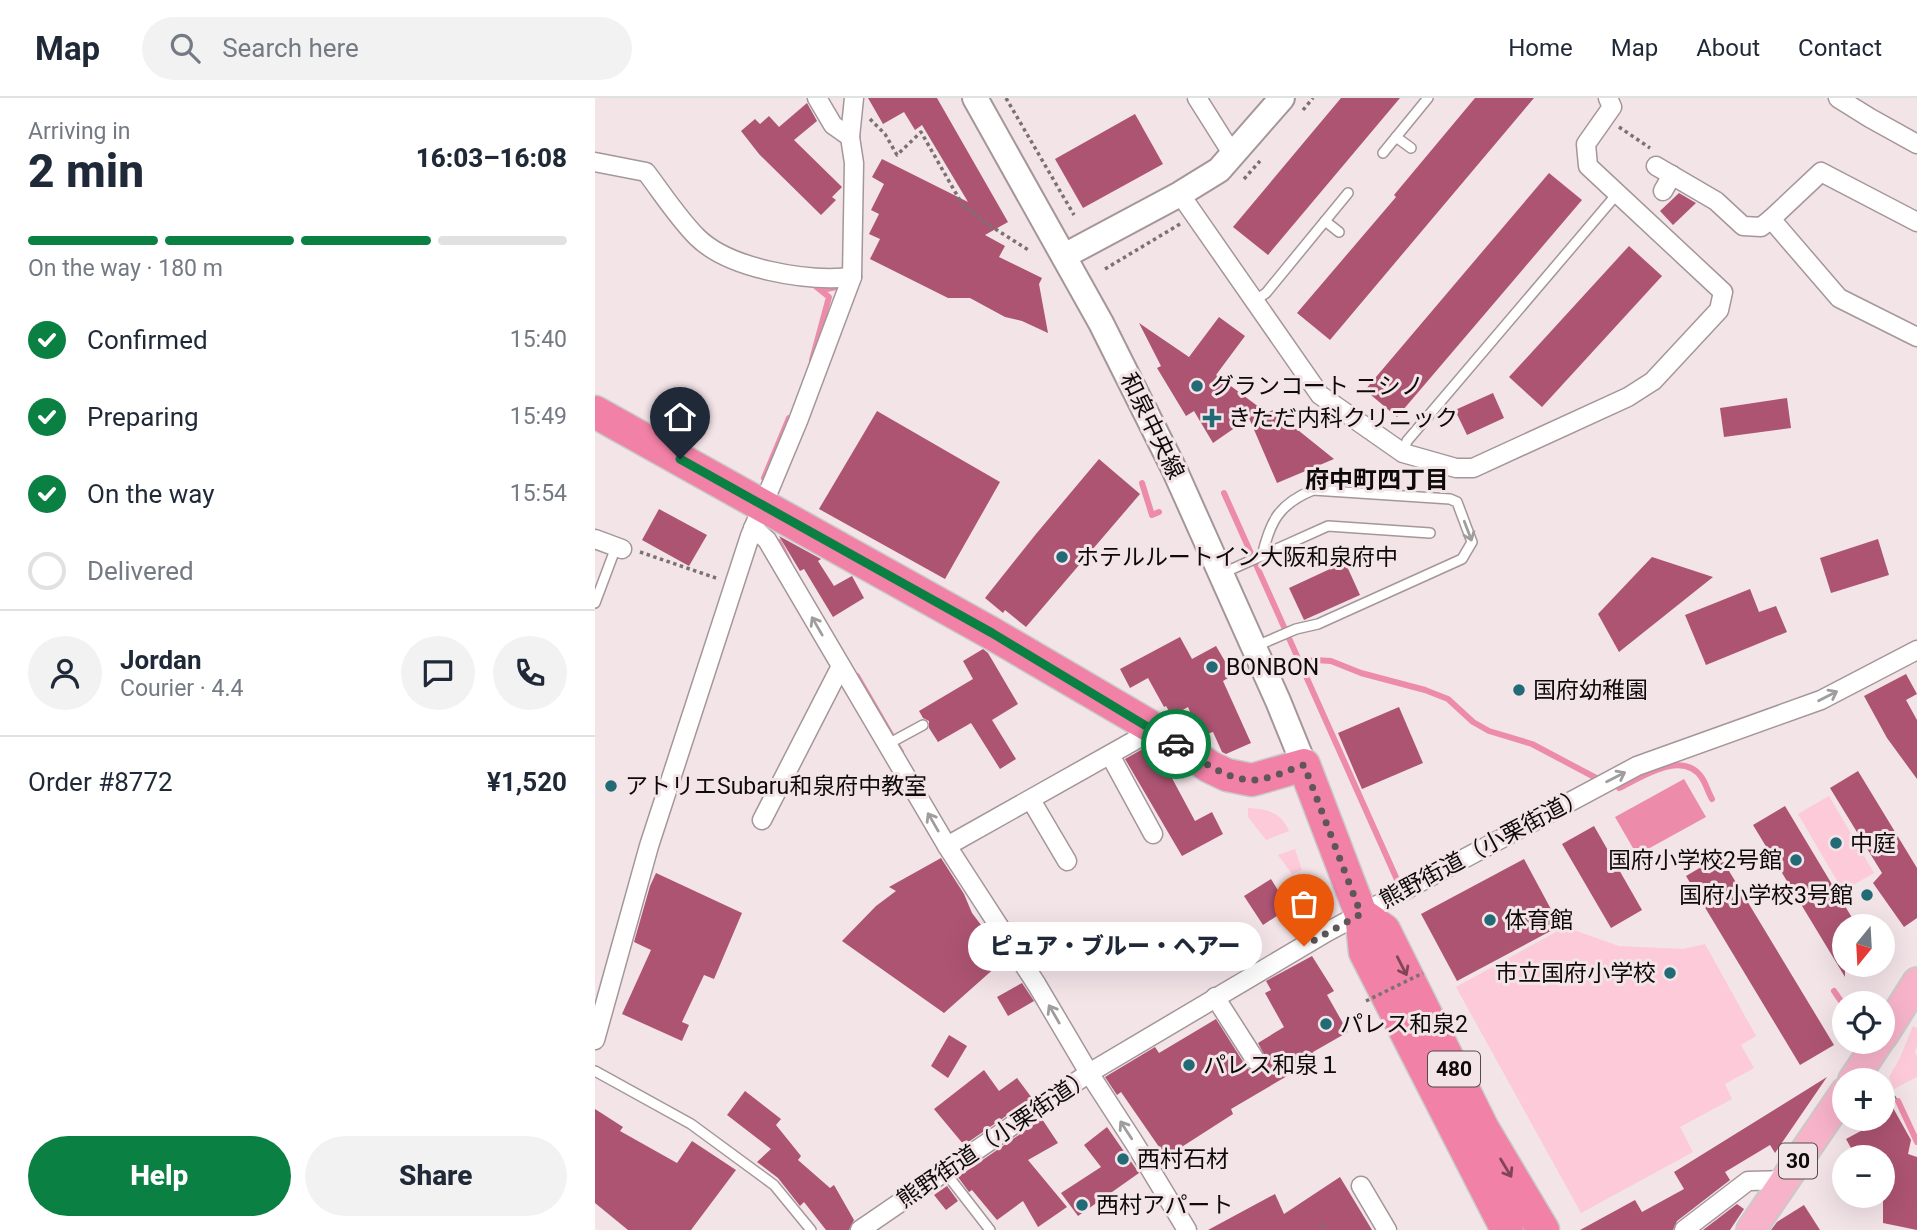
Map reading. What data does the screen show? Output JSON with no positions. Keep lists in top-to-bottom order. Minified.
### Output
{"streets":{"highway":["480"],"main road":["30"],"street":["和泉中央線","熊野街道（小栗街道）"]},"crossings":[["和泉中央線","480"],["熊野街道（小栗街道）","480"]],"one_way":["熊野街道（小栗街道）"],"districts":["府中町四丁目"],"places":{"other":["グランコート ニシノ","ホテルルートイン大阪和泉府中","BONBON","国府幼稚園","アトリエSubaru和泉府中教室","中庭","国府小学校2号館","国府小学校3号館","体育館","ピュア・ブルー・ヘアー","市立国府小学校","パレス和泉2","パレス和泉１","西村石材","西村アパート"],"health":["きただ内科クリニック"]},"north":"bottom","page":{"header":"Map","search":"Search here","nav":["Home","Map","About","Contact"],"heading":["2 min","Arriving in","16:03–16:08"],"panel":["Jordan","Courier · 4.4","Order #8772","¥1,520"],"bar":"On the way · 180 m","list":[["Confirmed","15:40"],["Preparing","15:49"],["On the way","15:54"],"Delivered"],"map_buttons":["+","−"],"bubble":"ピュア・ブルー・ヘアー","buttons":["Help","Share"]}}
